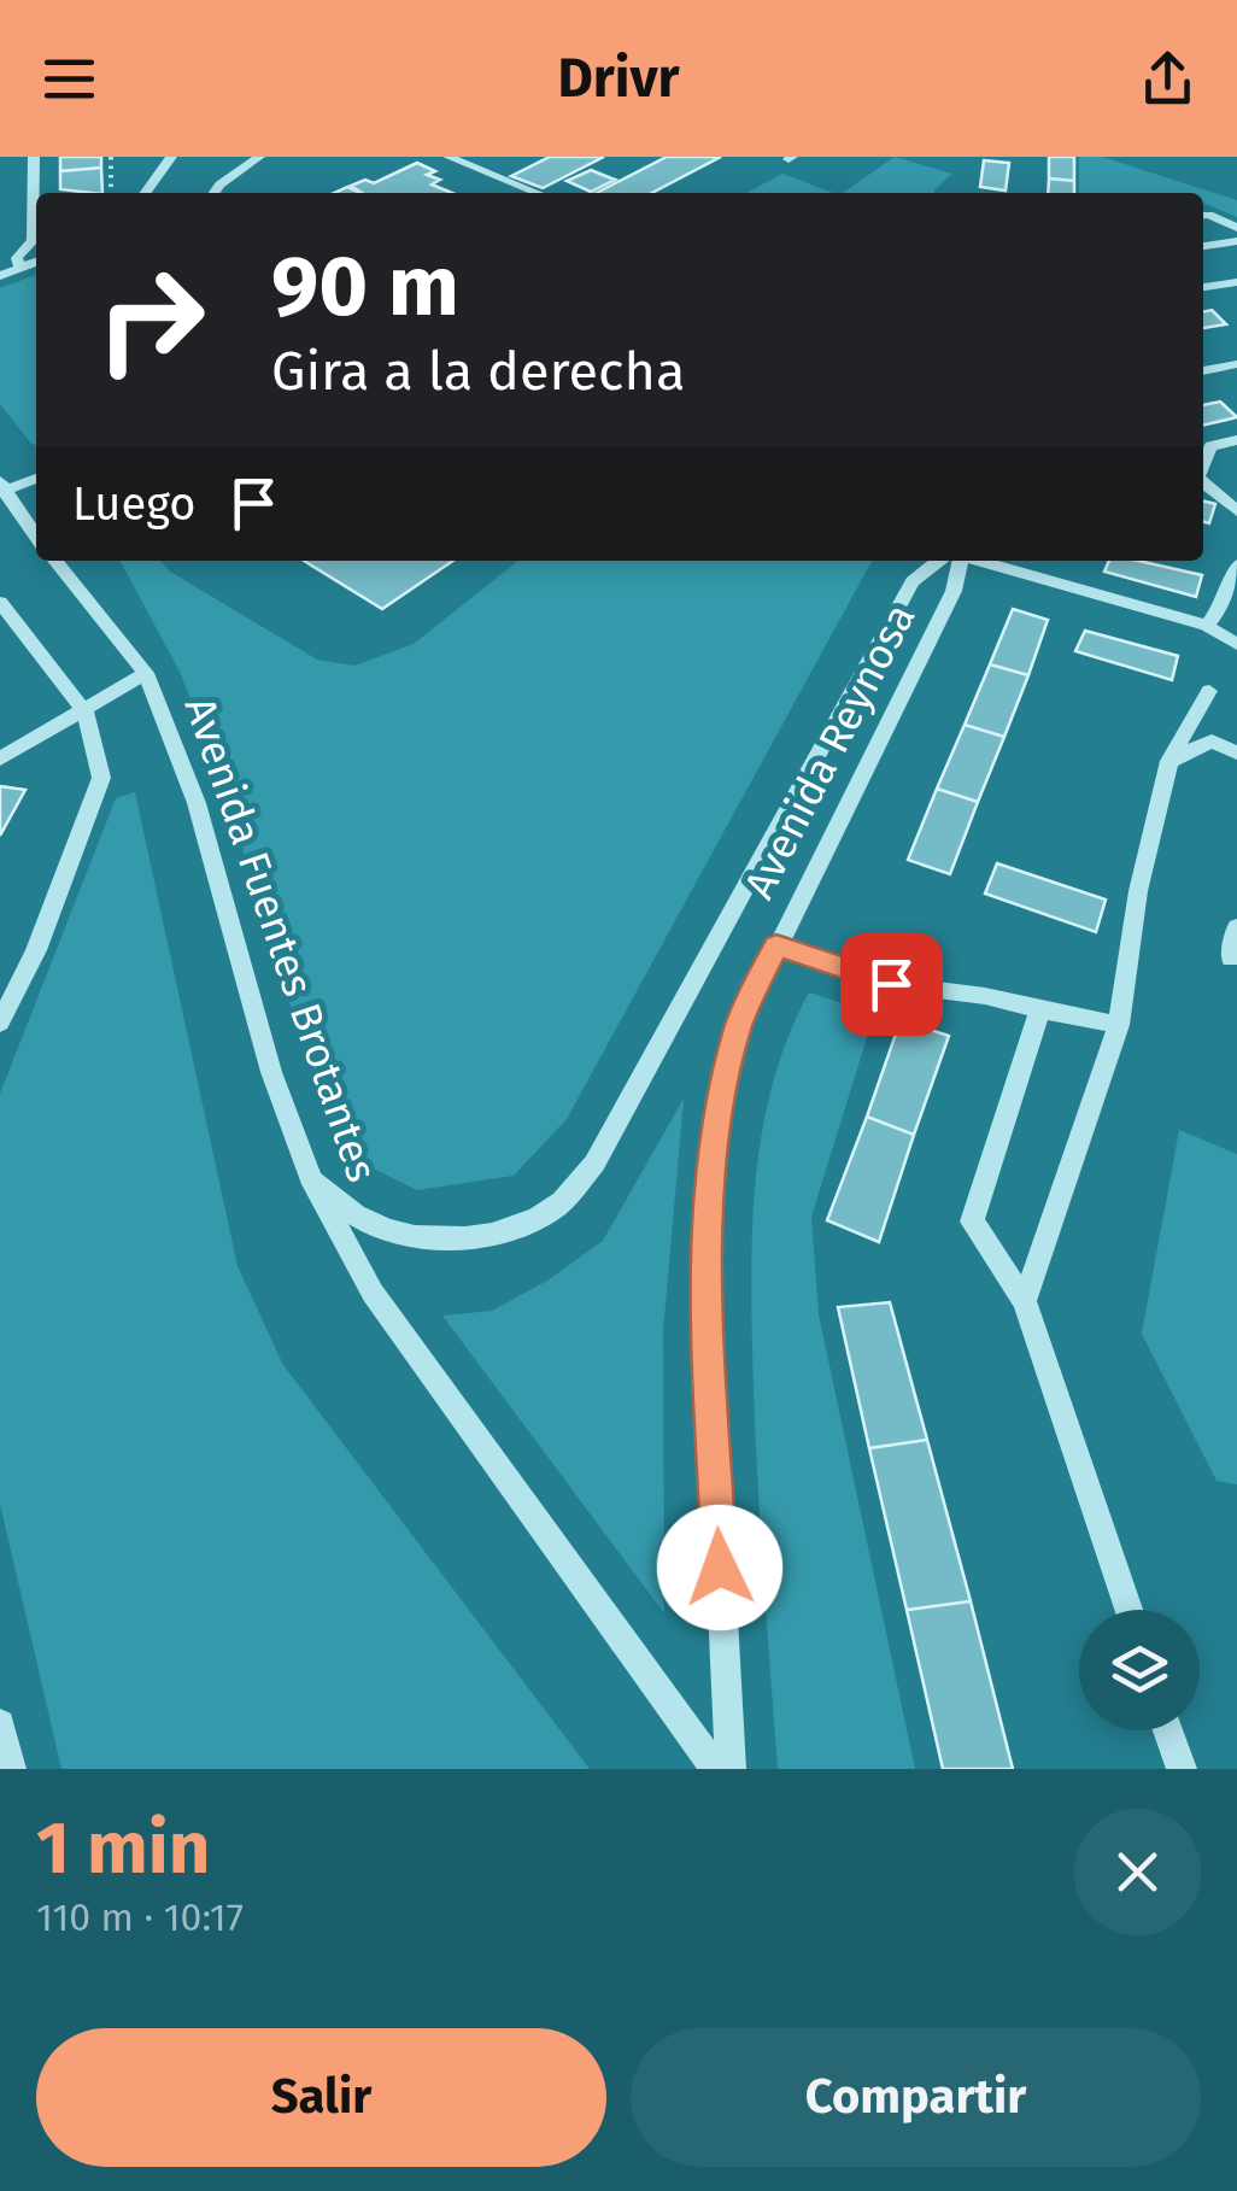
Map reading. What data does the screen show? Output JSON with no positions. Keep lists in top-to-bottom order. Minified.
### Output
{"streets":{"street":["Avenida Reynosa","Avenida Fuentes Brotantes"]},"crossings":[["Avenida Reynosa","Avenida Fuentes Brotantes"]],"page":{"header":"Drivr","turn":["90 m","Gira a la derecha"],"then":"Luego","heading":["1 min","110 m · 10:17"],"buttons":["Salir","Compartir"]}}
